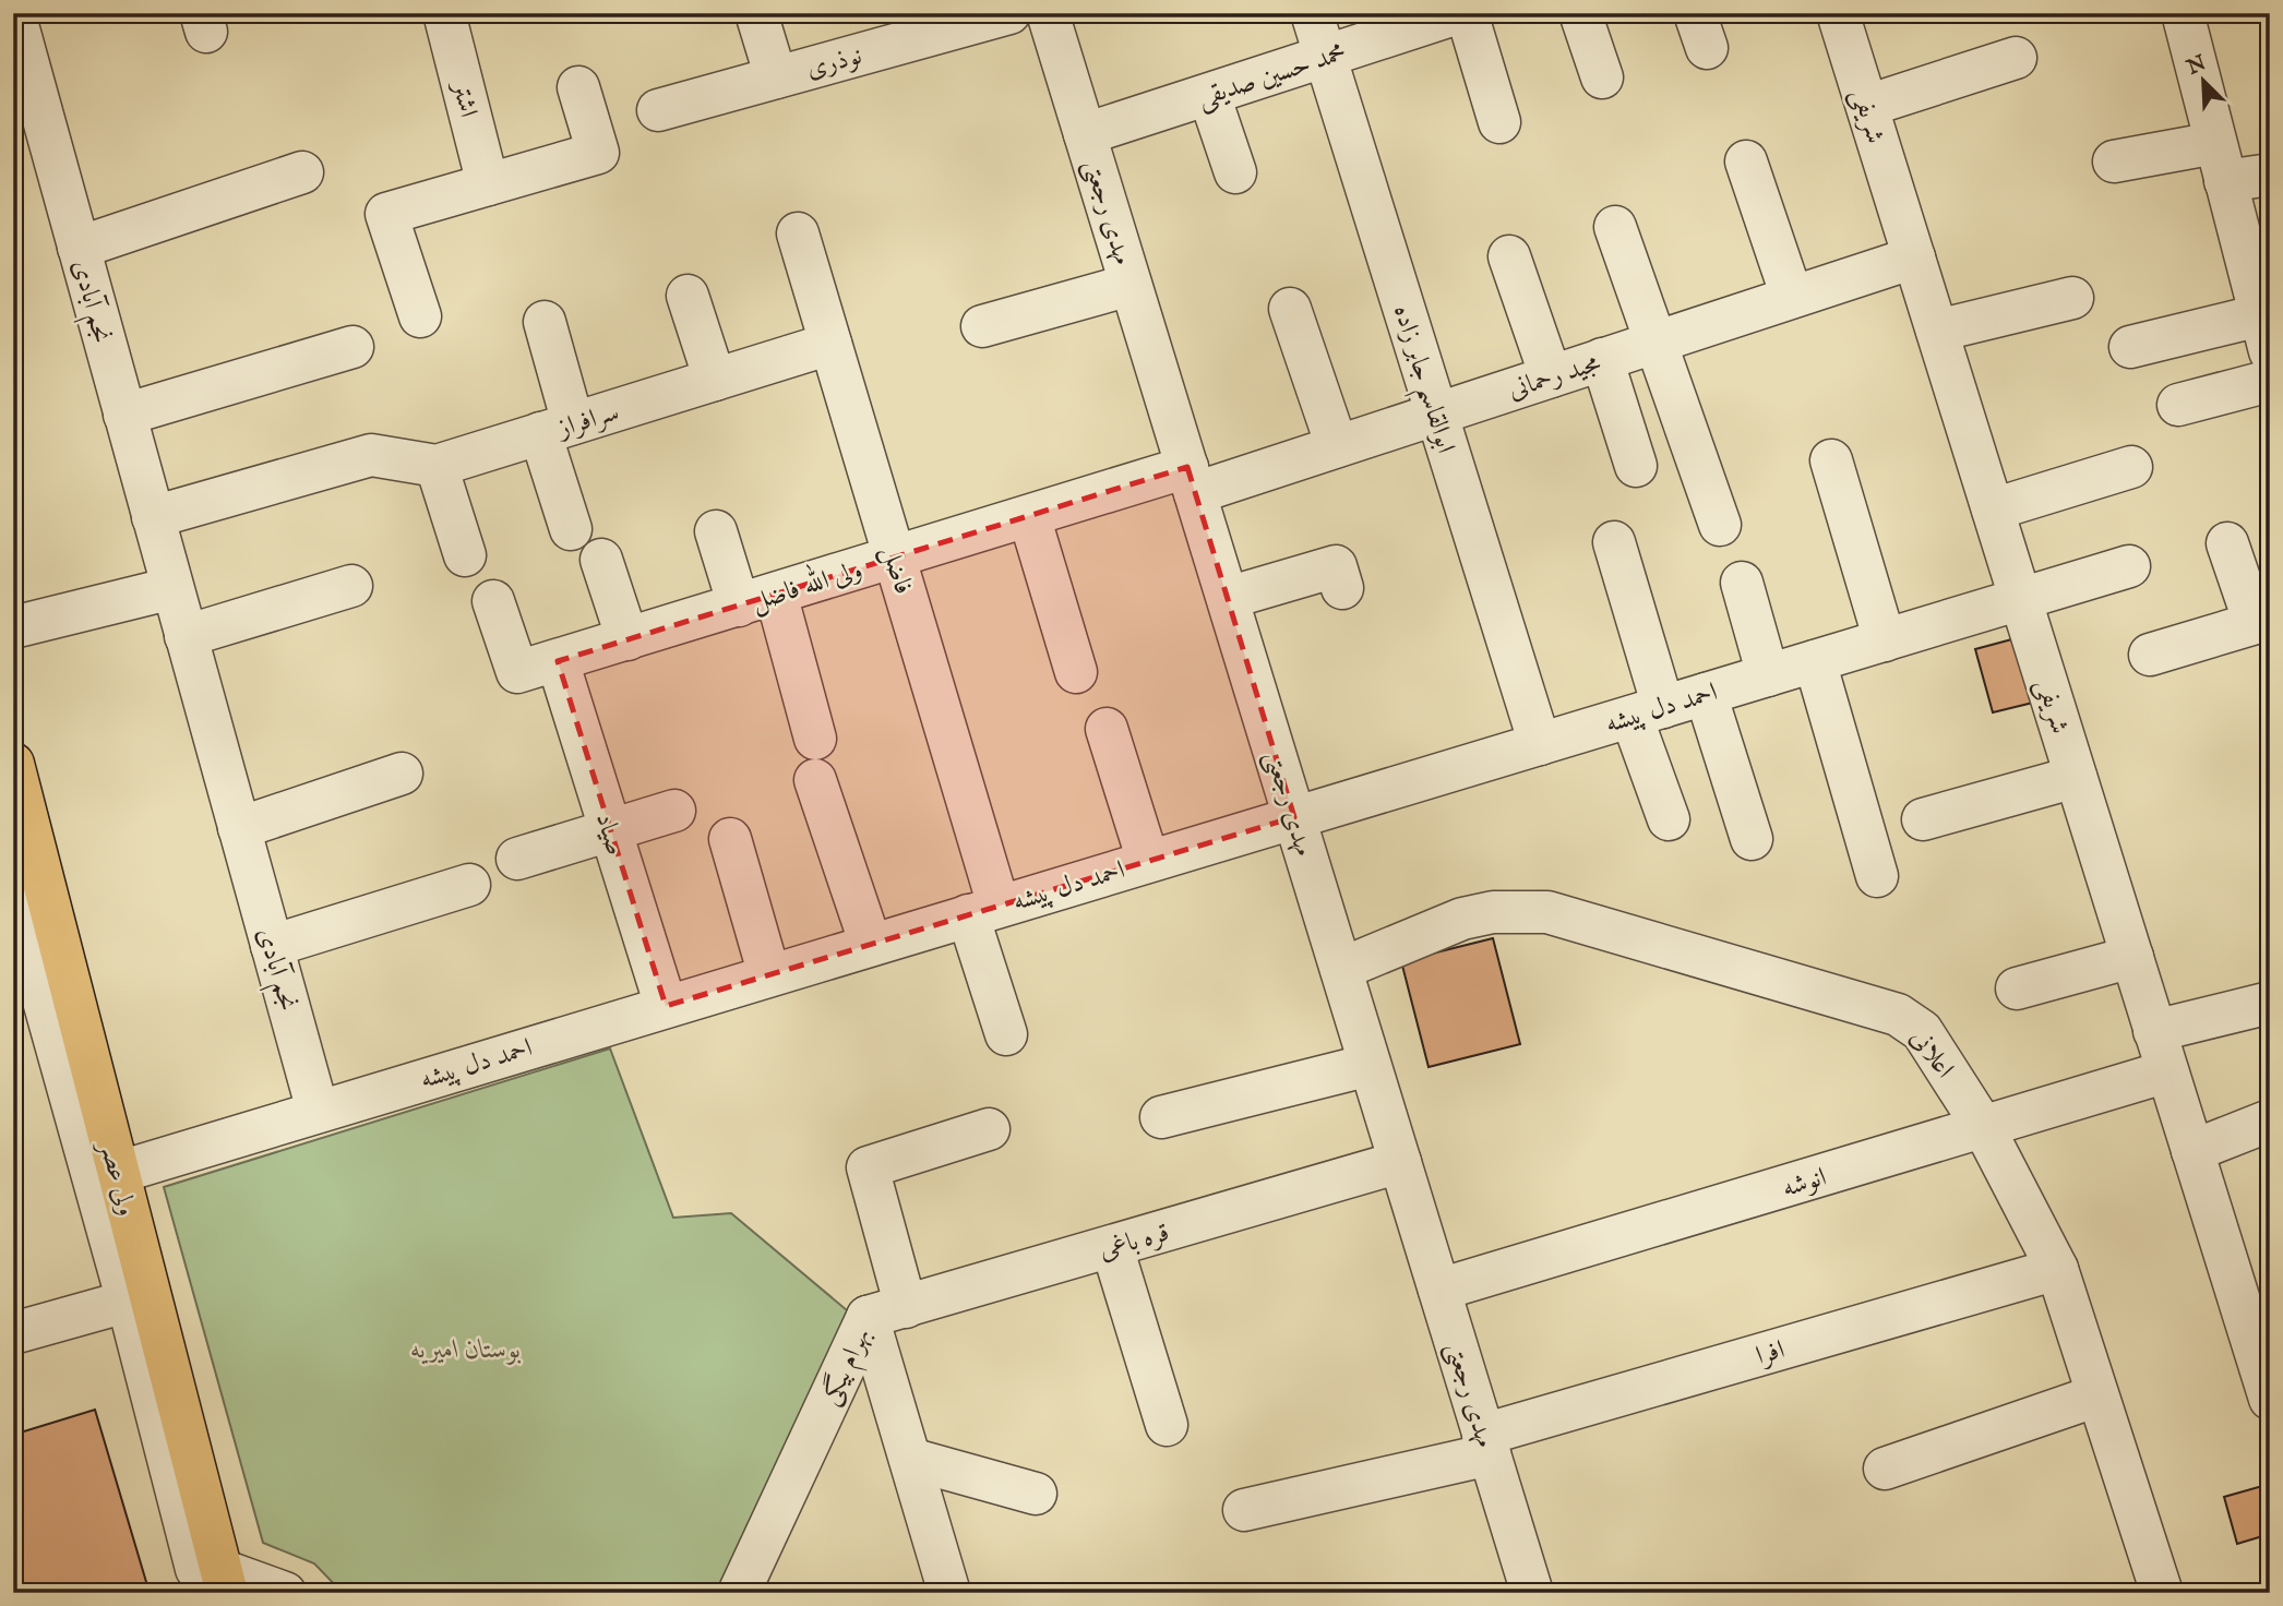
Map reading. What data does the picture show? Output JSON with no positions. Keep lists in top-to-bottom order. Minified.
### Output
{"streets":{"main road":["ولی عصر"],"street":["نوذری","محمد حسین صدیقی","اشتر","شریفی","مهدی رجعتی","نجم آبادی","مجید رحمانی","ابوالقاسم جابر زاده","سرافراز","فاضل","ولی الله فاضل","احمد دل پیشه","صیاد","اعلانی","انوشه","قره باغی","افرا","بهرام بیگی"]},"crossings":[["محمد حسین صدیقی","مهدی رجعتی"],["محمد حسین صدیقی","ابوالقاسم جابر زاده"],["شریفی","مجید رحمانی"],["شریفی","احمد دل پیشه"],["شریفی","انوشه"],["مهدی رجعتی","مجید رحمانی"],["مهدی رجعتی","ولی الله فاضل"],["مهدی رجعتی","احمد دل پیشه"],["مهدی رجعتی","اعلانی"],["مهدی رجعتی","انوشه"],["مهدی رجعتی","قره باغی"],["مهدی رجعتی","افرا"],["نجم آبادی","احمد دل پیشه"],["مجید رحمانی","ابوالقاسم جابر زاده"],["مجید رحمانی","ولی الله فاضل"],["ابوالقاسم جابر زاده","احمد دل پیشه"],["سرافراز","فاضل"],["فاضل","ولی الله فاضل"],["فاضل","احمد دل پیشه"],["ولی الله فاضل","صیاد"],["احمد دل پیشه","صیاد"],["احمد دل پیشه","ولی عصر"],["اعلانی","انوشه"],["اعلانی","افرا"],["قره باغی","بهرام بیگی"]],"parks":["بوستان امیریه"],"north":"top left"}
